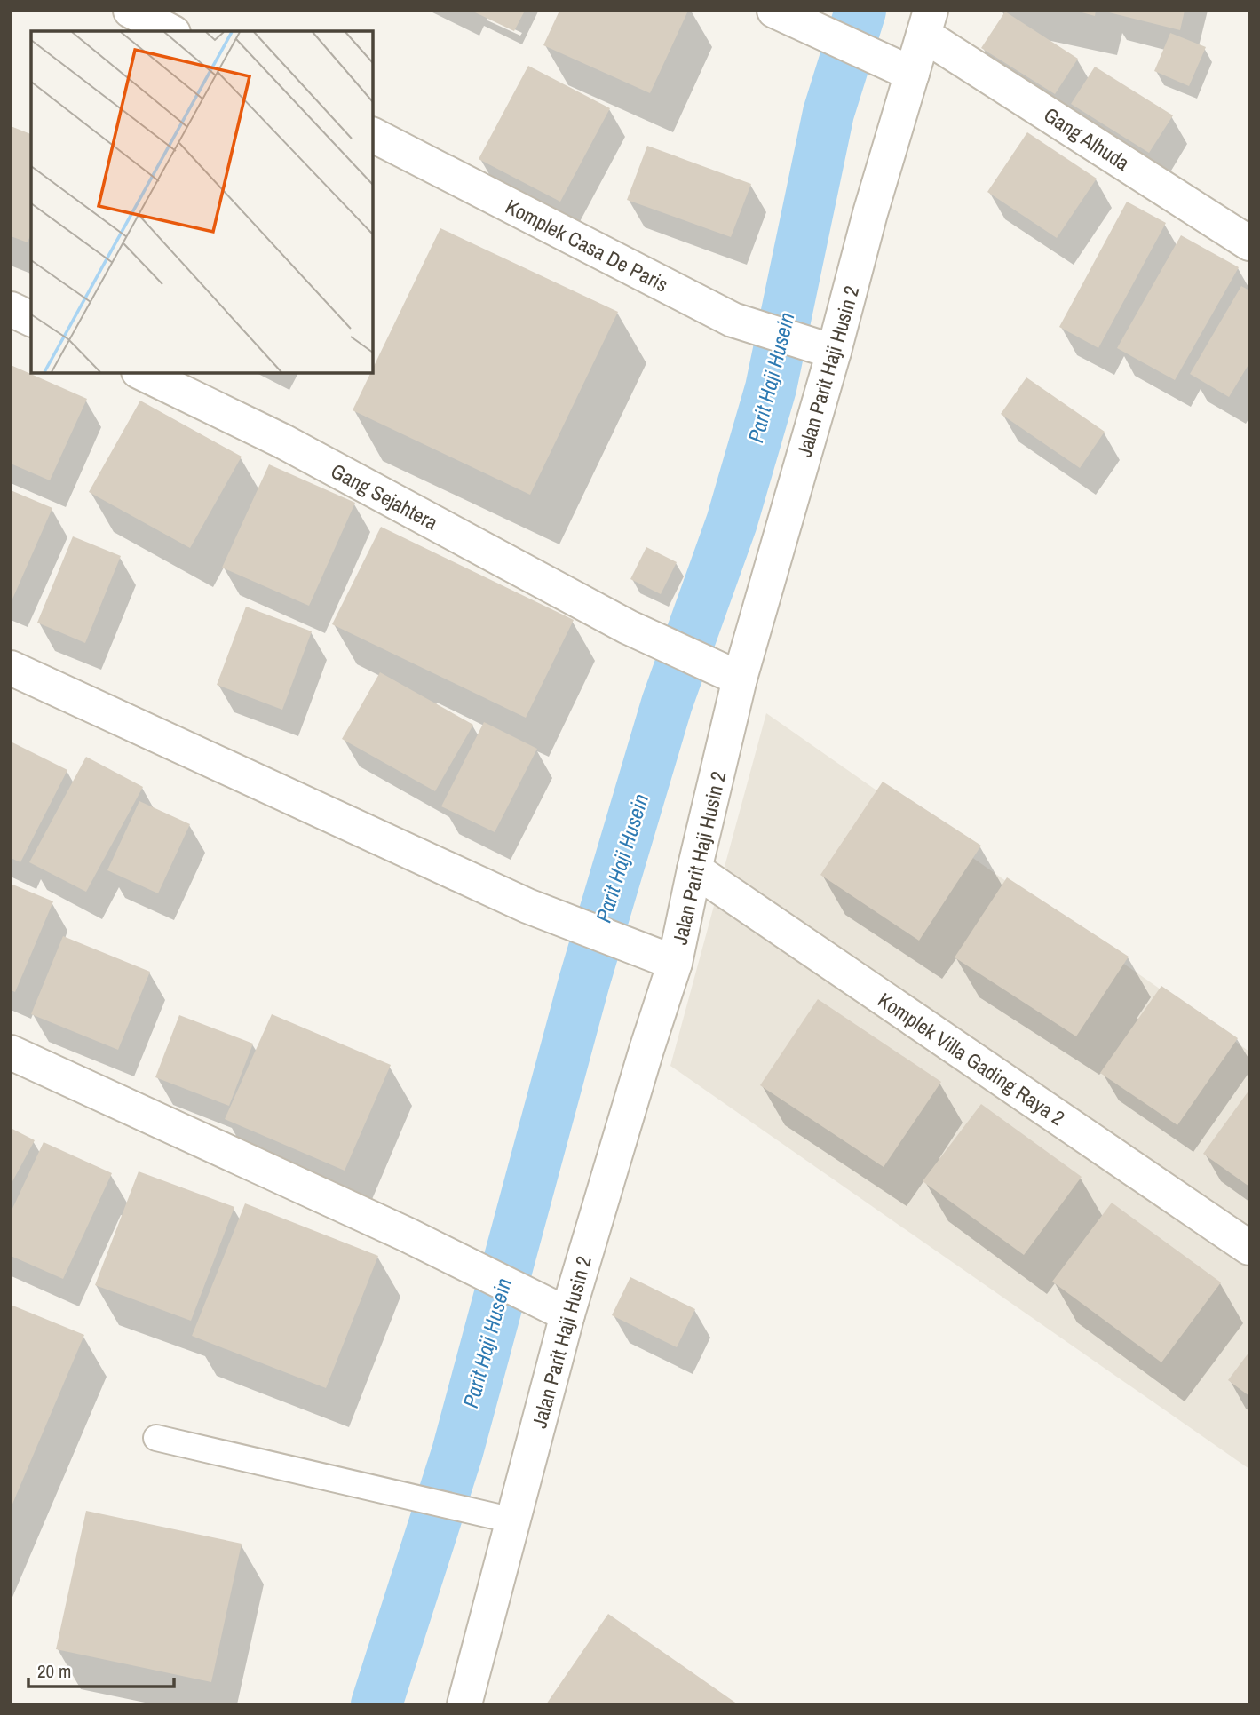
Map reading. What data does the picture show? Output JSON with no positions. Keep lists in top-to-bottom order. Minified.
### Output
{"streets":{"street":["Gang Alhuda","Komplek Casa De Paris","Jalan Parit Haji Husin 2","Gang Sejahtera","Komplek Villa Gading Raya 2"]},"crossings":[["Gang Alhuda","Jalan Parit Haji Husin 2"],["Komplek Casa De Paris","Jalan Parit Haji Husin 2"],["Jalan Parit Haji Husin 2","Gang Sejahtera"],["Jalan Parit Haji Husin 2","Komplek Villa Gading Raya 2"]],"water":["Parit Haji Husein"],"scale_bar":"20 m"}
